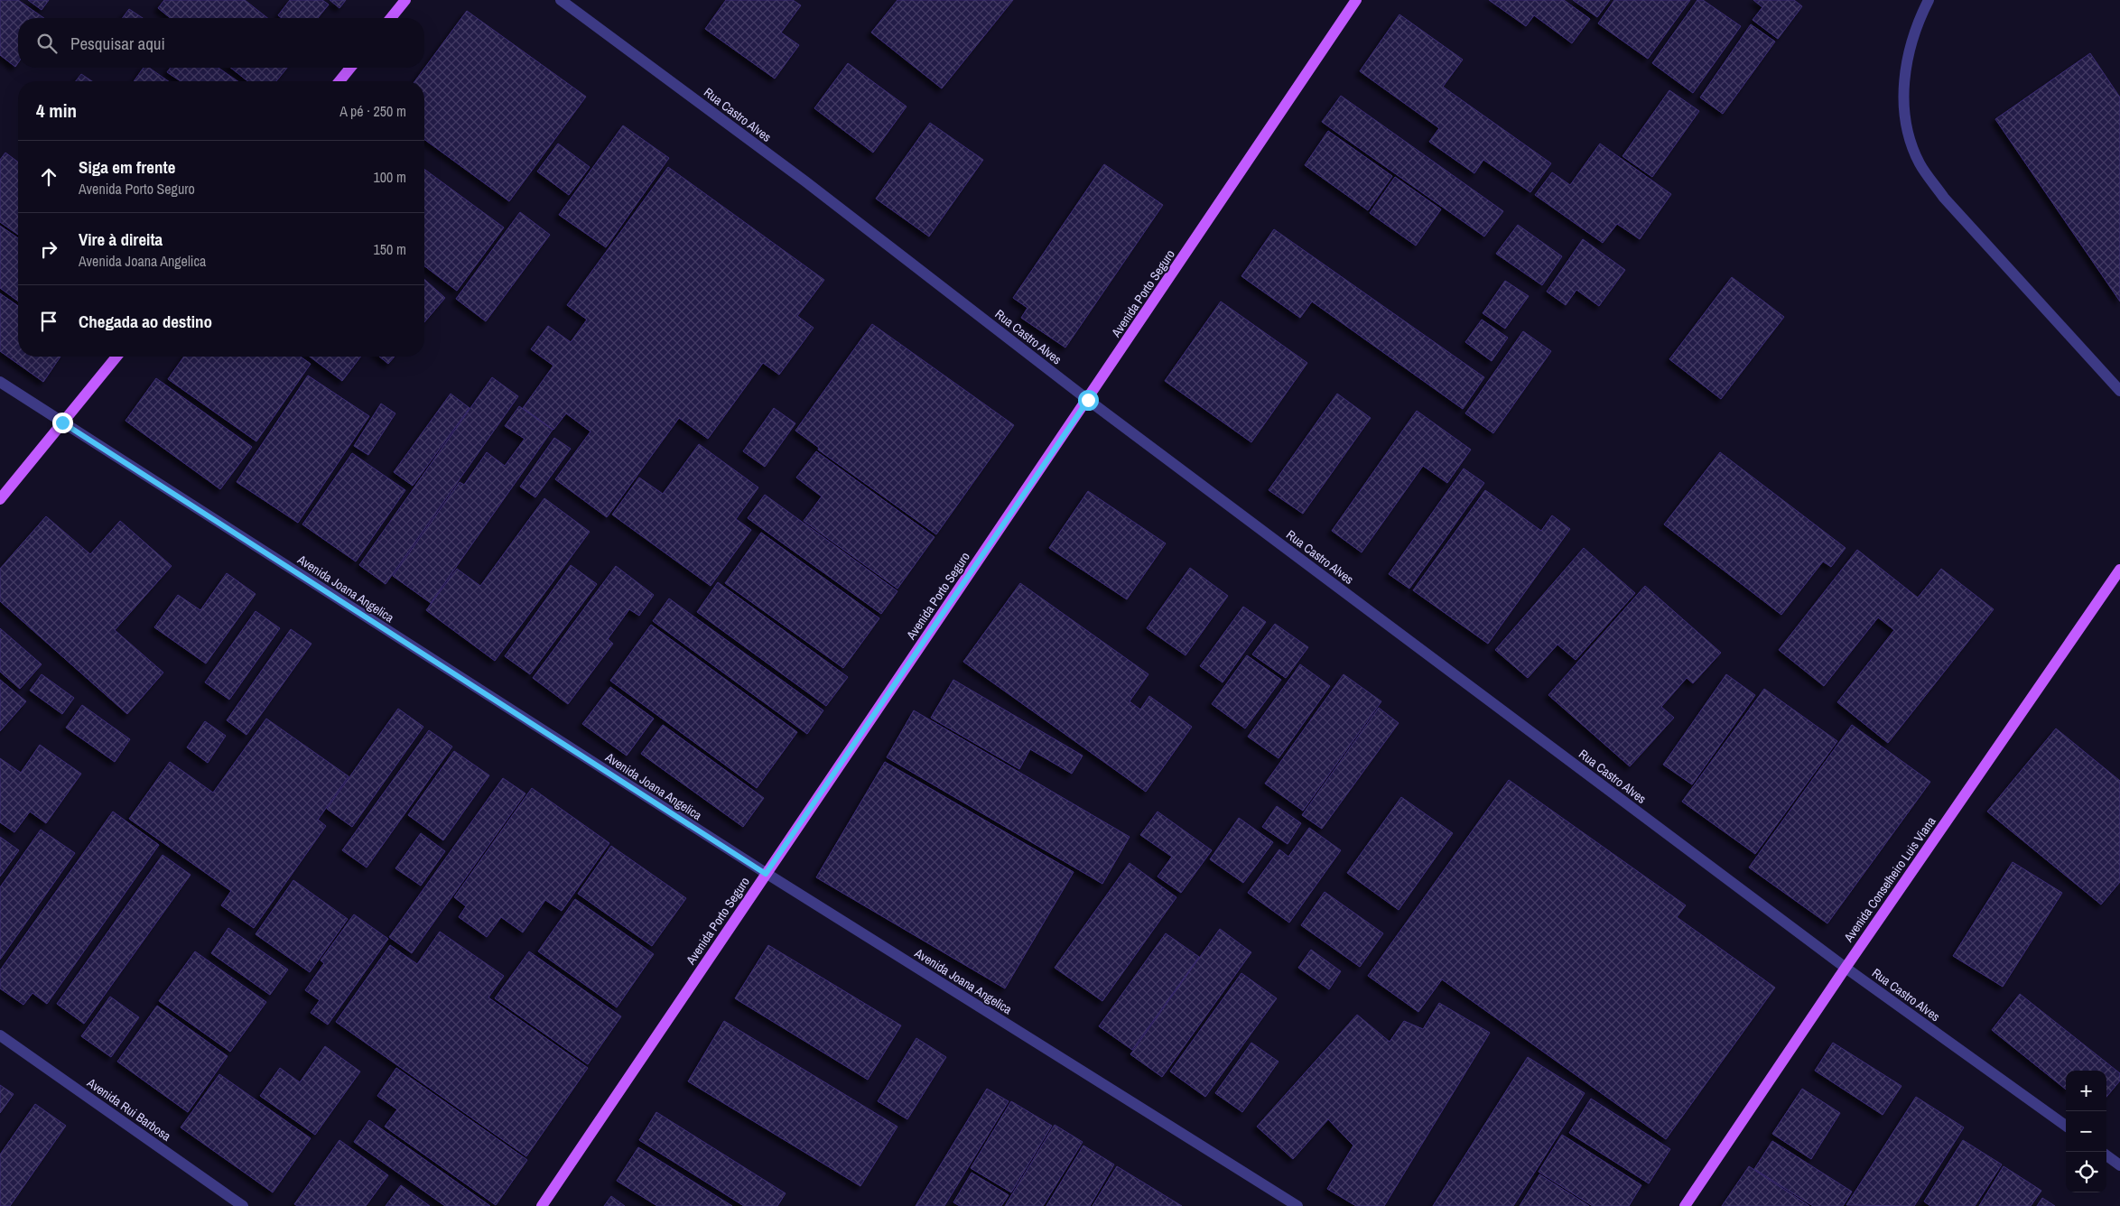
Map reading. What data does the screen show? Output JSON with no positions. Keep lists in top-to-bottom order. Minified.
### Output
{"streets":{"main road":["Avenida Porto Seguro","Avenida Conselheiro Luis Viana"],"street":["Rua Castro Alves","Avenida Joana Angelica","Avenida Rui Barbosa"]},"crossings":[["Rua Castro Alves","Avenida Porto Seguro"],["Rua Castro Alves","Avenida Conselheiro Luis Viana"],["Avenida Porto Seguro","Avenida Joana Angelica"]],"page":{"search":"Pesquisar aqui","heading":["4 min","A pé · 250 m"],"list":[["Siga em frente","Avenida Porto Seguro","100 m"],["Vire à direita","Avenida Joana Angelica","150 m"],"Chegada ao destino"],"map_buttons":["+","−"]}}
